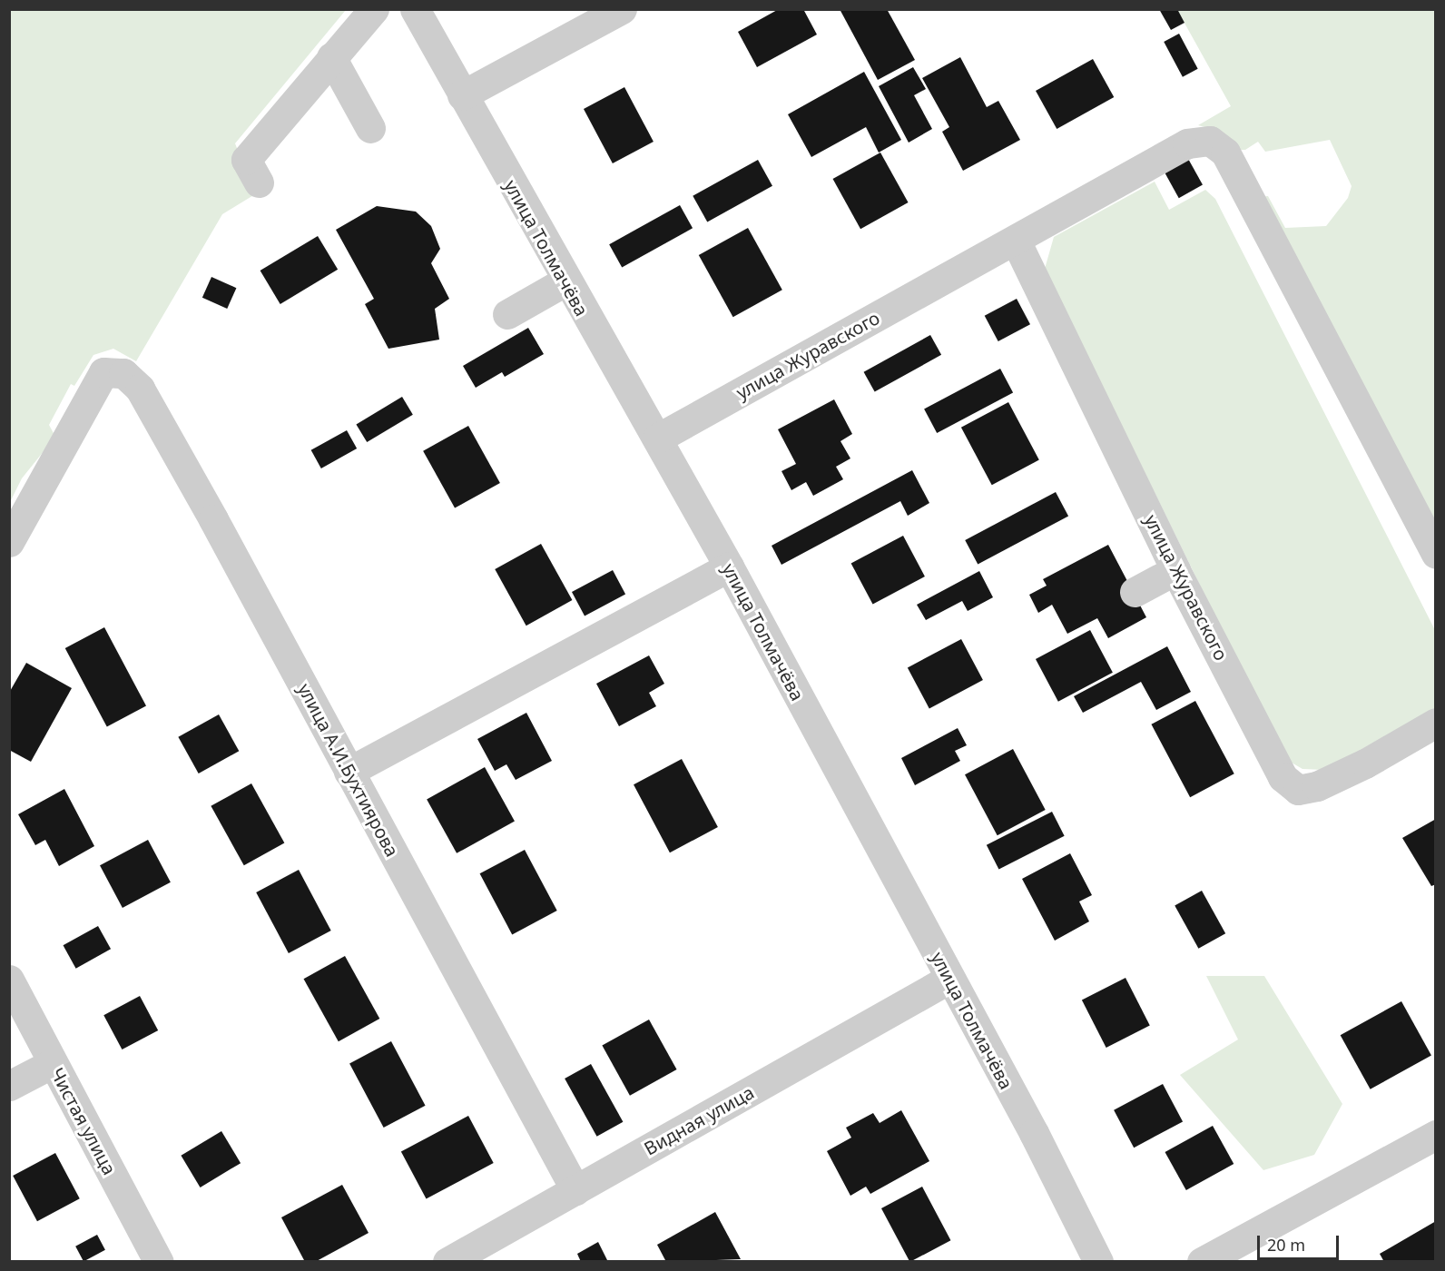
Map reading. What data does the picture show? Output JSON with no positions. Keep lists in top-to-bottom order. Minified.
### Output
{"streets":{"street":["улица Толмачёва","улица Журавского","улица А.И.Бухтиярова","Видная улица","Чистая улица"]},"crossings":[["улица Толмачёва","улица Журавского"],["улица Толмачёва","Видная улица"],["улица А.И.Бухтиярова","Видная улица"]],"scale_bar":"20 m"}
